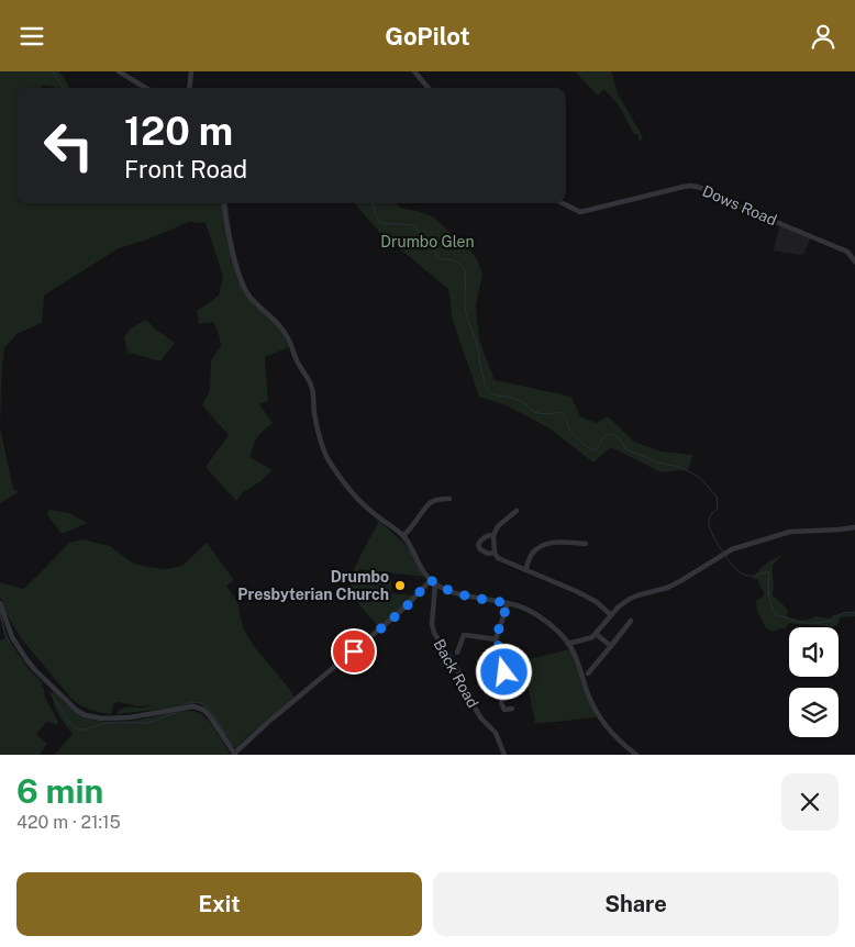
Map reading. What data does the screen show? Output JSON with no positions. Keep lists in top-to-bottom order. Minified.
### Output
{"streets":{"street":["Dows Road","Back Road"]},"parks":["Drumbo Glen"],"places":["Drumbo Presbyterian Church"],"page":{"header":"GoPilot","turn":["120 m","Front Road"],"heading":["6 min","420 m · 21:15"],"buttons":["Exit","Share"]}}
